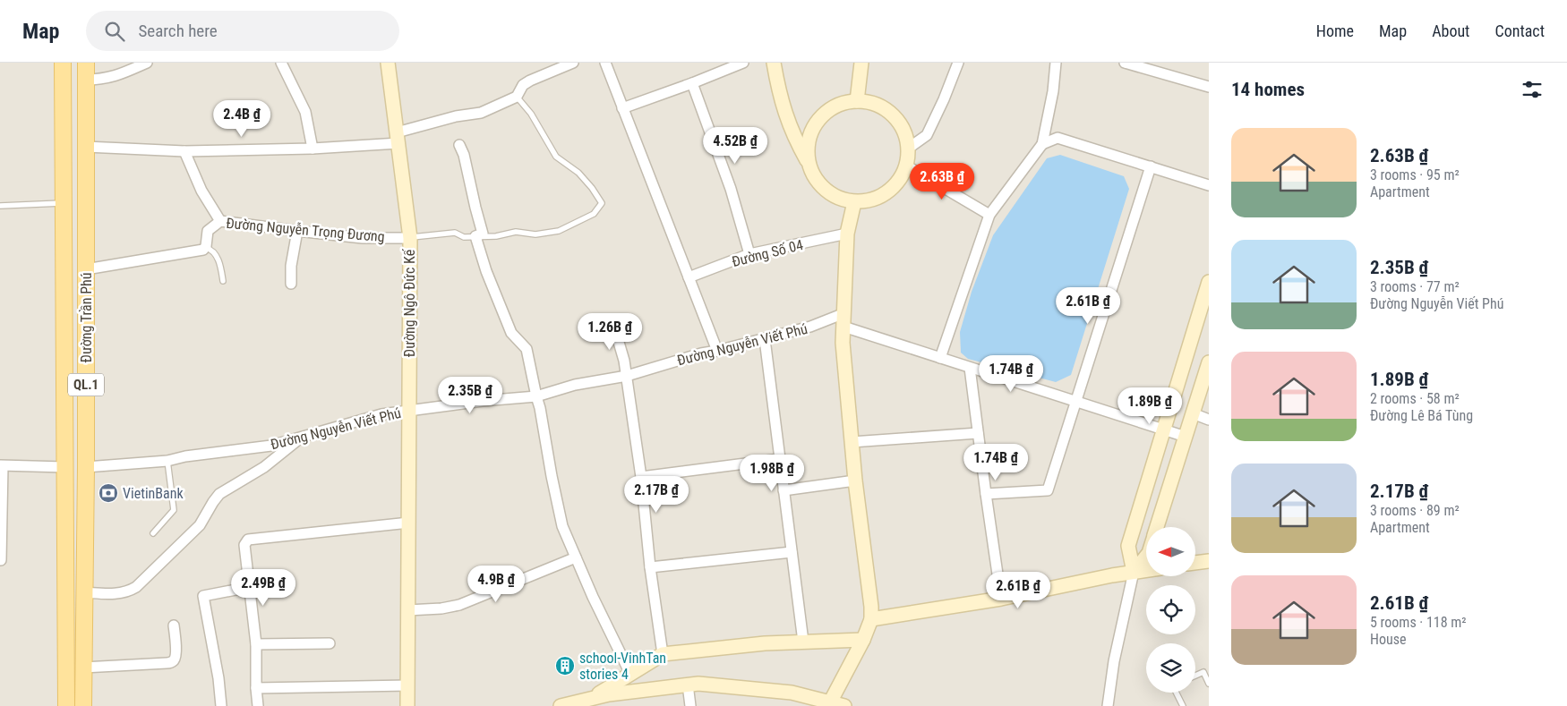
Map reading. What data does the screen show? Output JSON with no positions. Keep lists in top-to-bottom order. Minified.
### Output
{"streets":{"main road":["Đường Trần Phú","QL.1"],"street":["Đường Nguyễn Trọng Đương","Đường Số 04","Đường Ngô Đức Kế","Đường Nguyễn Viết Phú"]},"crossings":[["Đường Nguyễn Trọng Đương","Đường Ngô Đức Kế"],["Đường Ngô Đức Kế","Đường Nguyễn Viết Phú"],["Đường Trần Phú","Đường Nguyễn Viết Phú"]],"places":{"bank":["VietinBank"],"building":["school-VinhTan stories 4"]},"north":"left","page":{"header":"Map","search":"Search here","nav":["Home","Map","About","Contact"],"heading":"14 homes","price":["2.4B ₫","4.52B ₫","2.63B ₫","2.61B ₫","1.26B ₫","1.74B ₫","2.35B ₫","1.89B ₫","1.74B ₫","1.98B ₫","2.17B ₫","4.9B ₫","2.49B ₫","2.61B ₫"],"list":[{"name":"2.63B ₫","note":"3 rooms · 95 m² · Apartment"},{"name":"2.35B ₫","note":"3 rooms · 77 m² · Đường Nguyễn Viết Phú"},{"name":"1.89B ₫","note":"2 rooms · 58 m² · Đường Lê Bá Tùng"},{"name":"2.17B ₫","note":"3 rooms · 89 m² · Apartment"},{"name":"2.61B ₫","note":"5 rooms · 118 m² · House"}]}}
